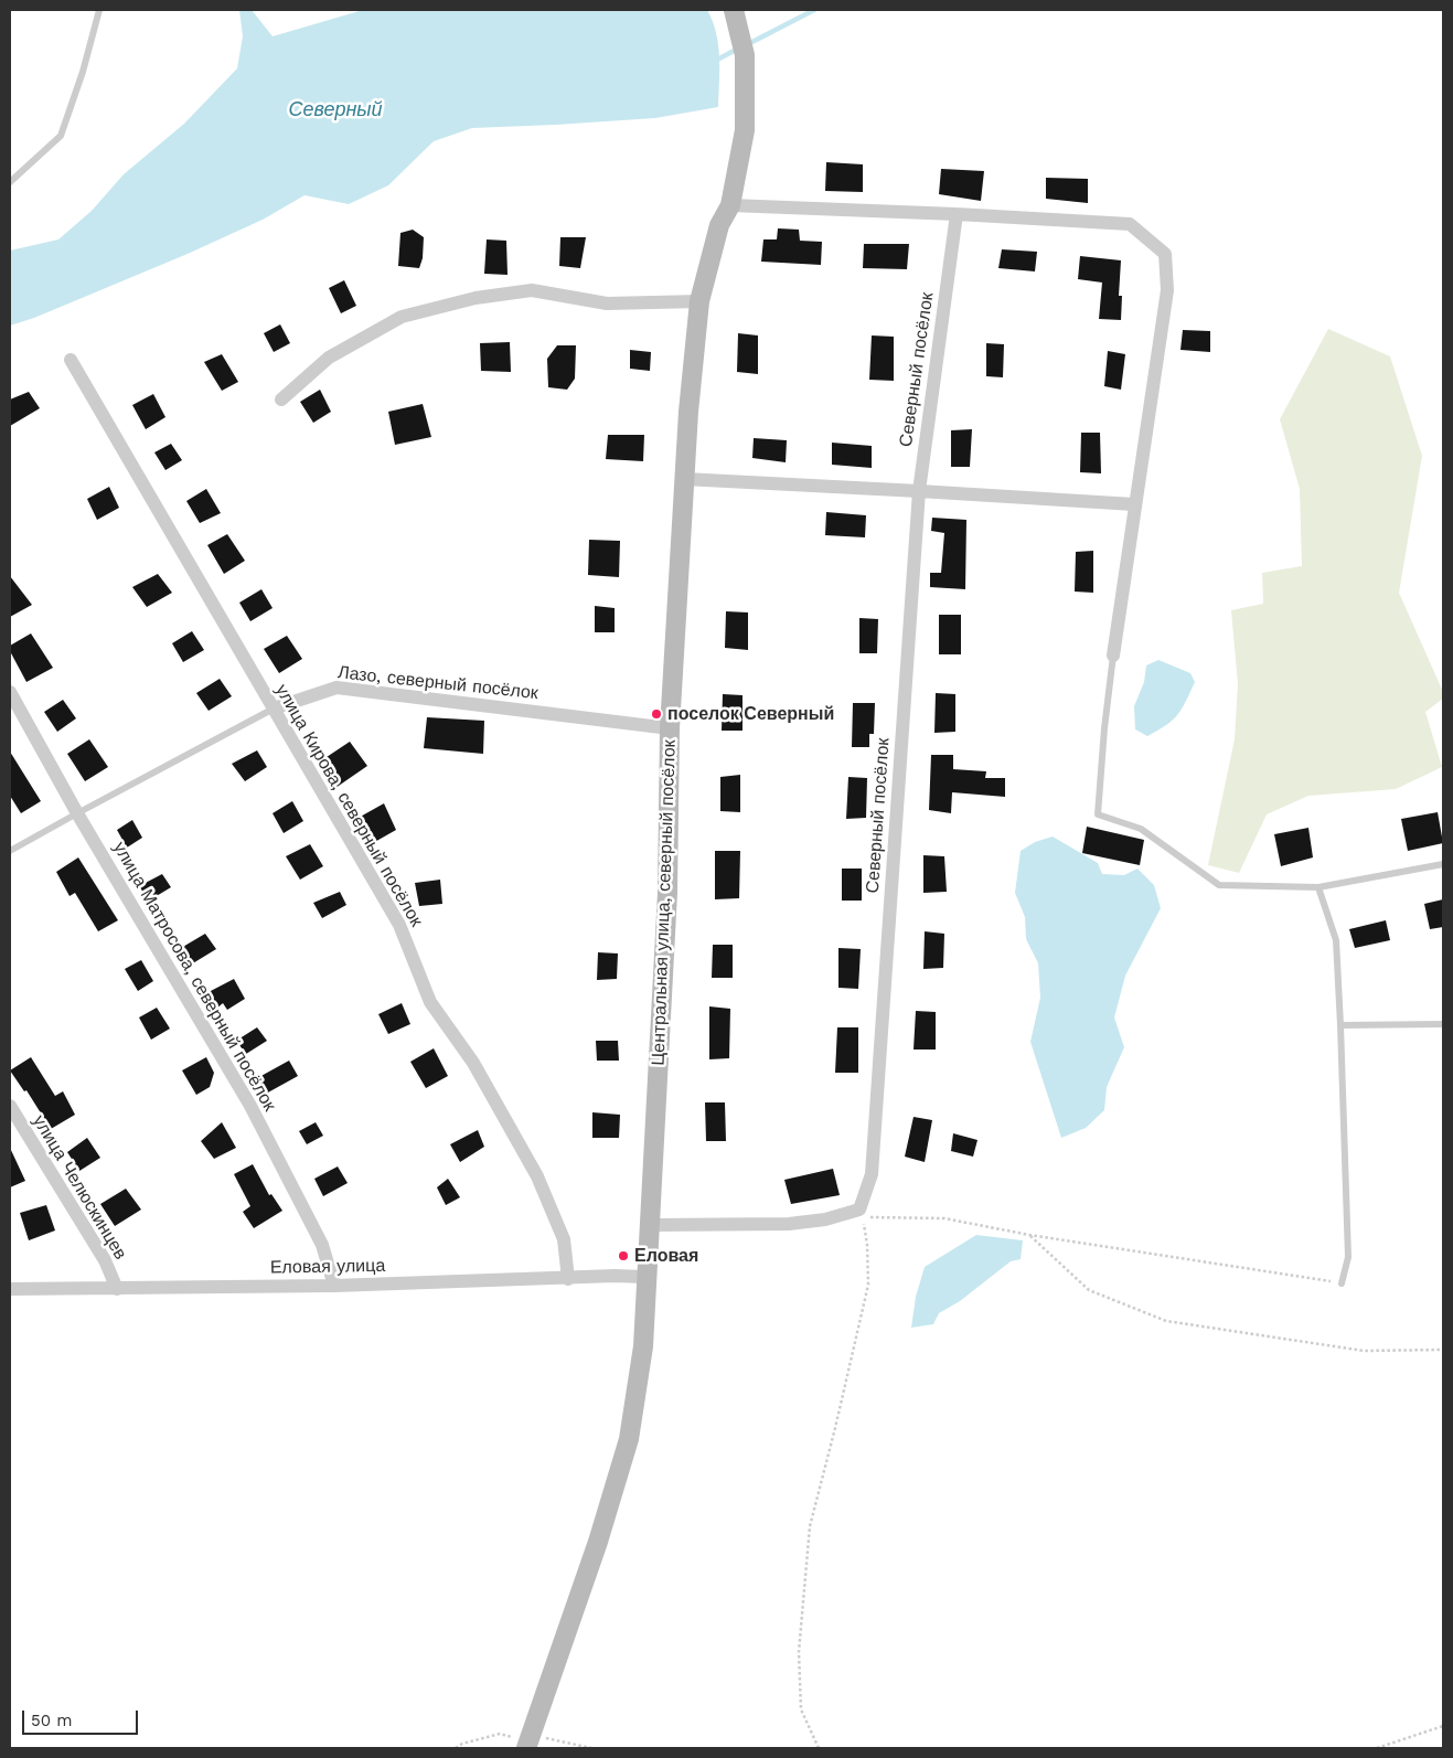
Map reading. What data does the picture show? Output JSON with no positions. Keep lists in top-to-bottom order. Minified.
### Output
{"streets":{"street":["Северный посёлок","Лазо, северный посёлок","улица Кирова, северный посёлок","Центральная улица, северный посёлок","улица Матросова, северный посёлок","улица Челюскинцев","Еловая улица"]},"crossings":[["Северный посёлок","Центральная улица, северный посёлок"],["Лазо, северный посёлок","улица Кирова, северный посёлок"],["Лазо, северный посёлок","Центральная улица, северный посёлок"],["Лазо, северный посёлок","улица Матросова, северный посёлок"],["улица Кирова, северный посёлок","Еловая улица"],["Центральная улица, северный посёлок","Еловая улица"],["улица Матросова, северный посёлок","Еловая улица"],["улица Челюскинцев","Еловая улица"]],"water":["Северный"],"places":["поселок Северный","Еловая"],"scale_bar":"50 m"}
